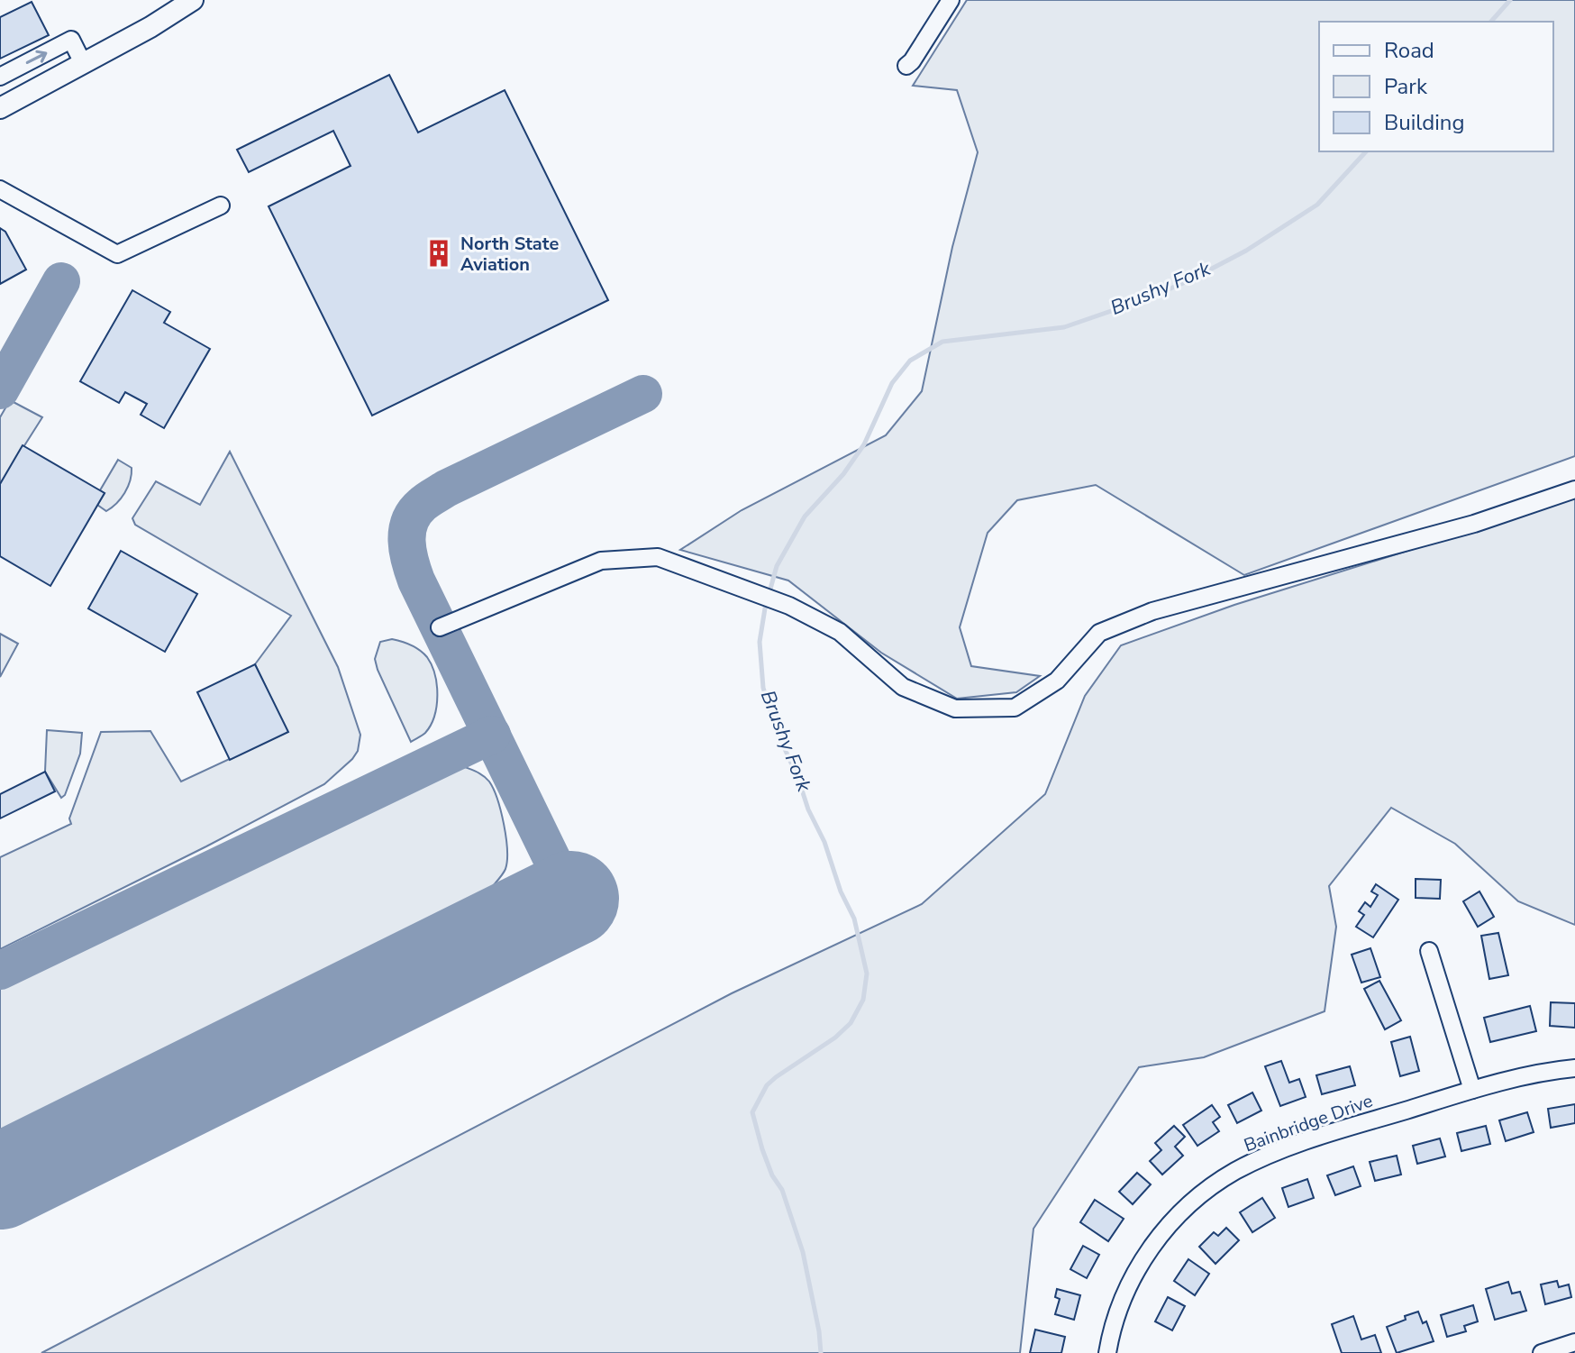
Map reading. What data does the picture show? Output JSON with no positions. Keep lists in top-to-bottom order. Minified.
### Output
{"streets":{"street":["Bainbridge Drive"]},"water":["Brushy Fork"],"places":{"building":["North State Aviation"]},"legend":["Road","Park","Building"]}
